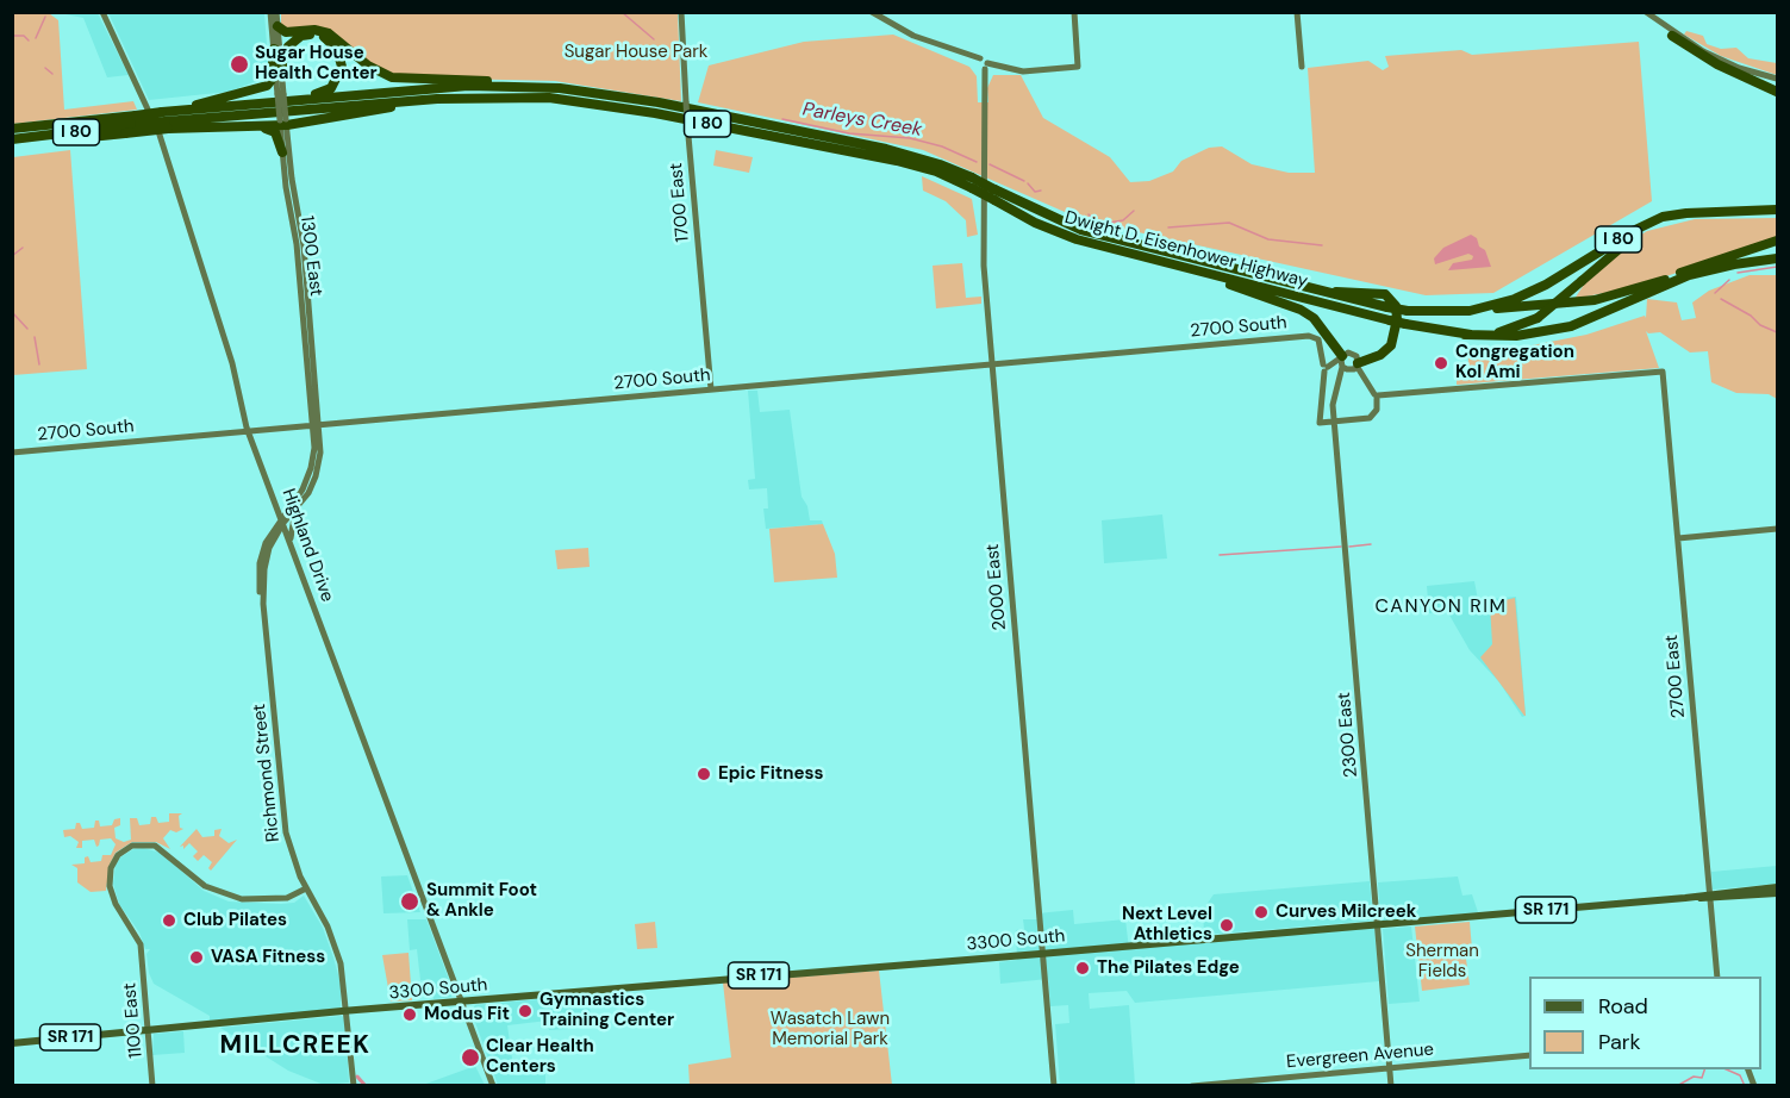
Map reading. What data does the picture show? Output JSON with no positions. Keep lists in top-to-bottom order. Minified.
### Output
{"streets":{"highway":["I 80","Dwight D. Eisenhower Highway"],"main road":["SR 171","3300 South"],"street":["1700 East","1300 East","2700 South","Highland Drive","2000 East","2700 East","2300 East","Richmond Street","1100 East","Evergreen Avenue"]},"crossings":[["1700 East","2700 South"],["1300 East","2700 South"],["1300 East","Richmond Street"],["2700 South","Highland Drive"],["2700 South","2000 East"],["Highland Drive","Richmond Street"],["Highland Drive","3300 South"],["2000 East","3300 South"],["2700 East","3300 South"],["2300 East","3300 South"],["2300 East","Evergreen Avenue"],["Richmond Street","3300 South"],["Richmond Street","1100 East"],["3300 South","1100 East"]],"districts":["CANYON RIM","MILLCREEK"],"water":["Parleys Creek"],"parks":["Sugar House Park","Sherman Fields","Wasatch Lawn Memorial Park"],"places":["Sugar House Health Center","Congregation Kol Ami","Epic Fitness","Summit Foot & Ankle","Curves Milcreek","Club Pilates","Next Level Athletics","VASA Fitness","The Pilates Edge","Gymnastics Training Center","Modus Fit","Clear Health Centers"],"legend":["Road","Park"]}
